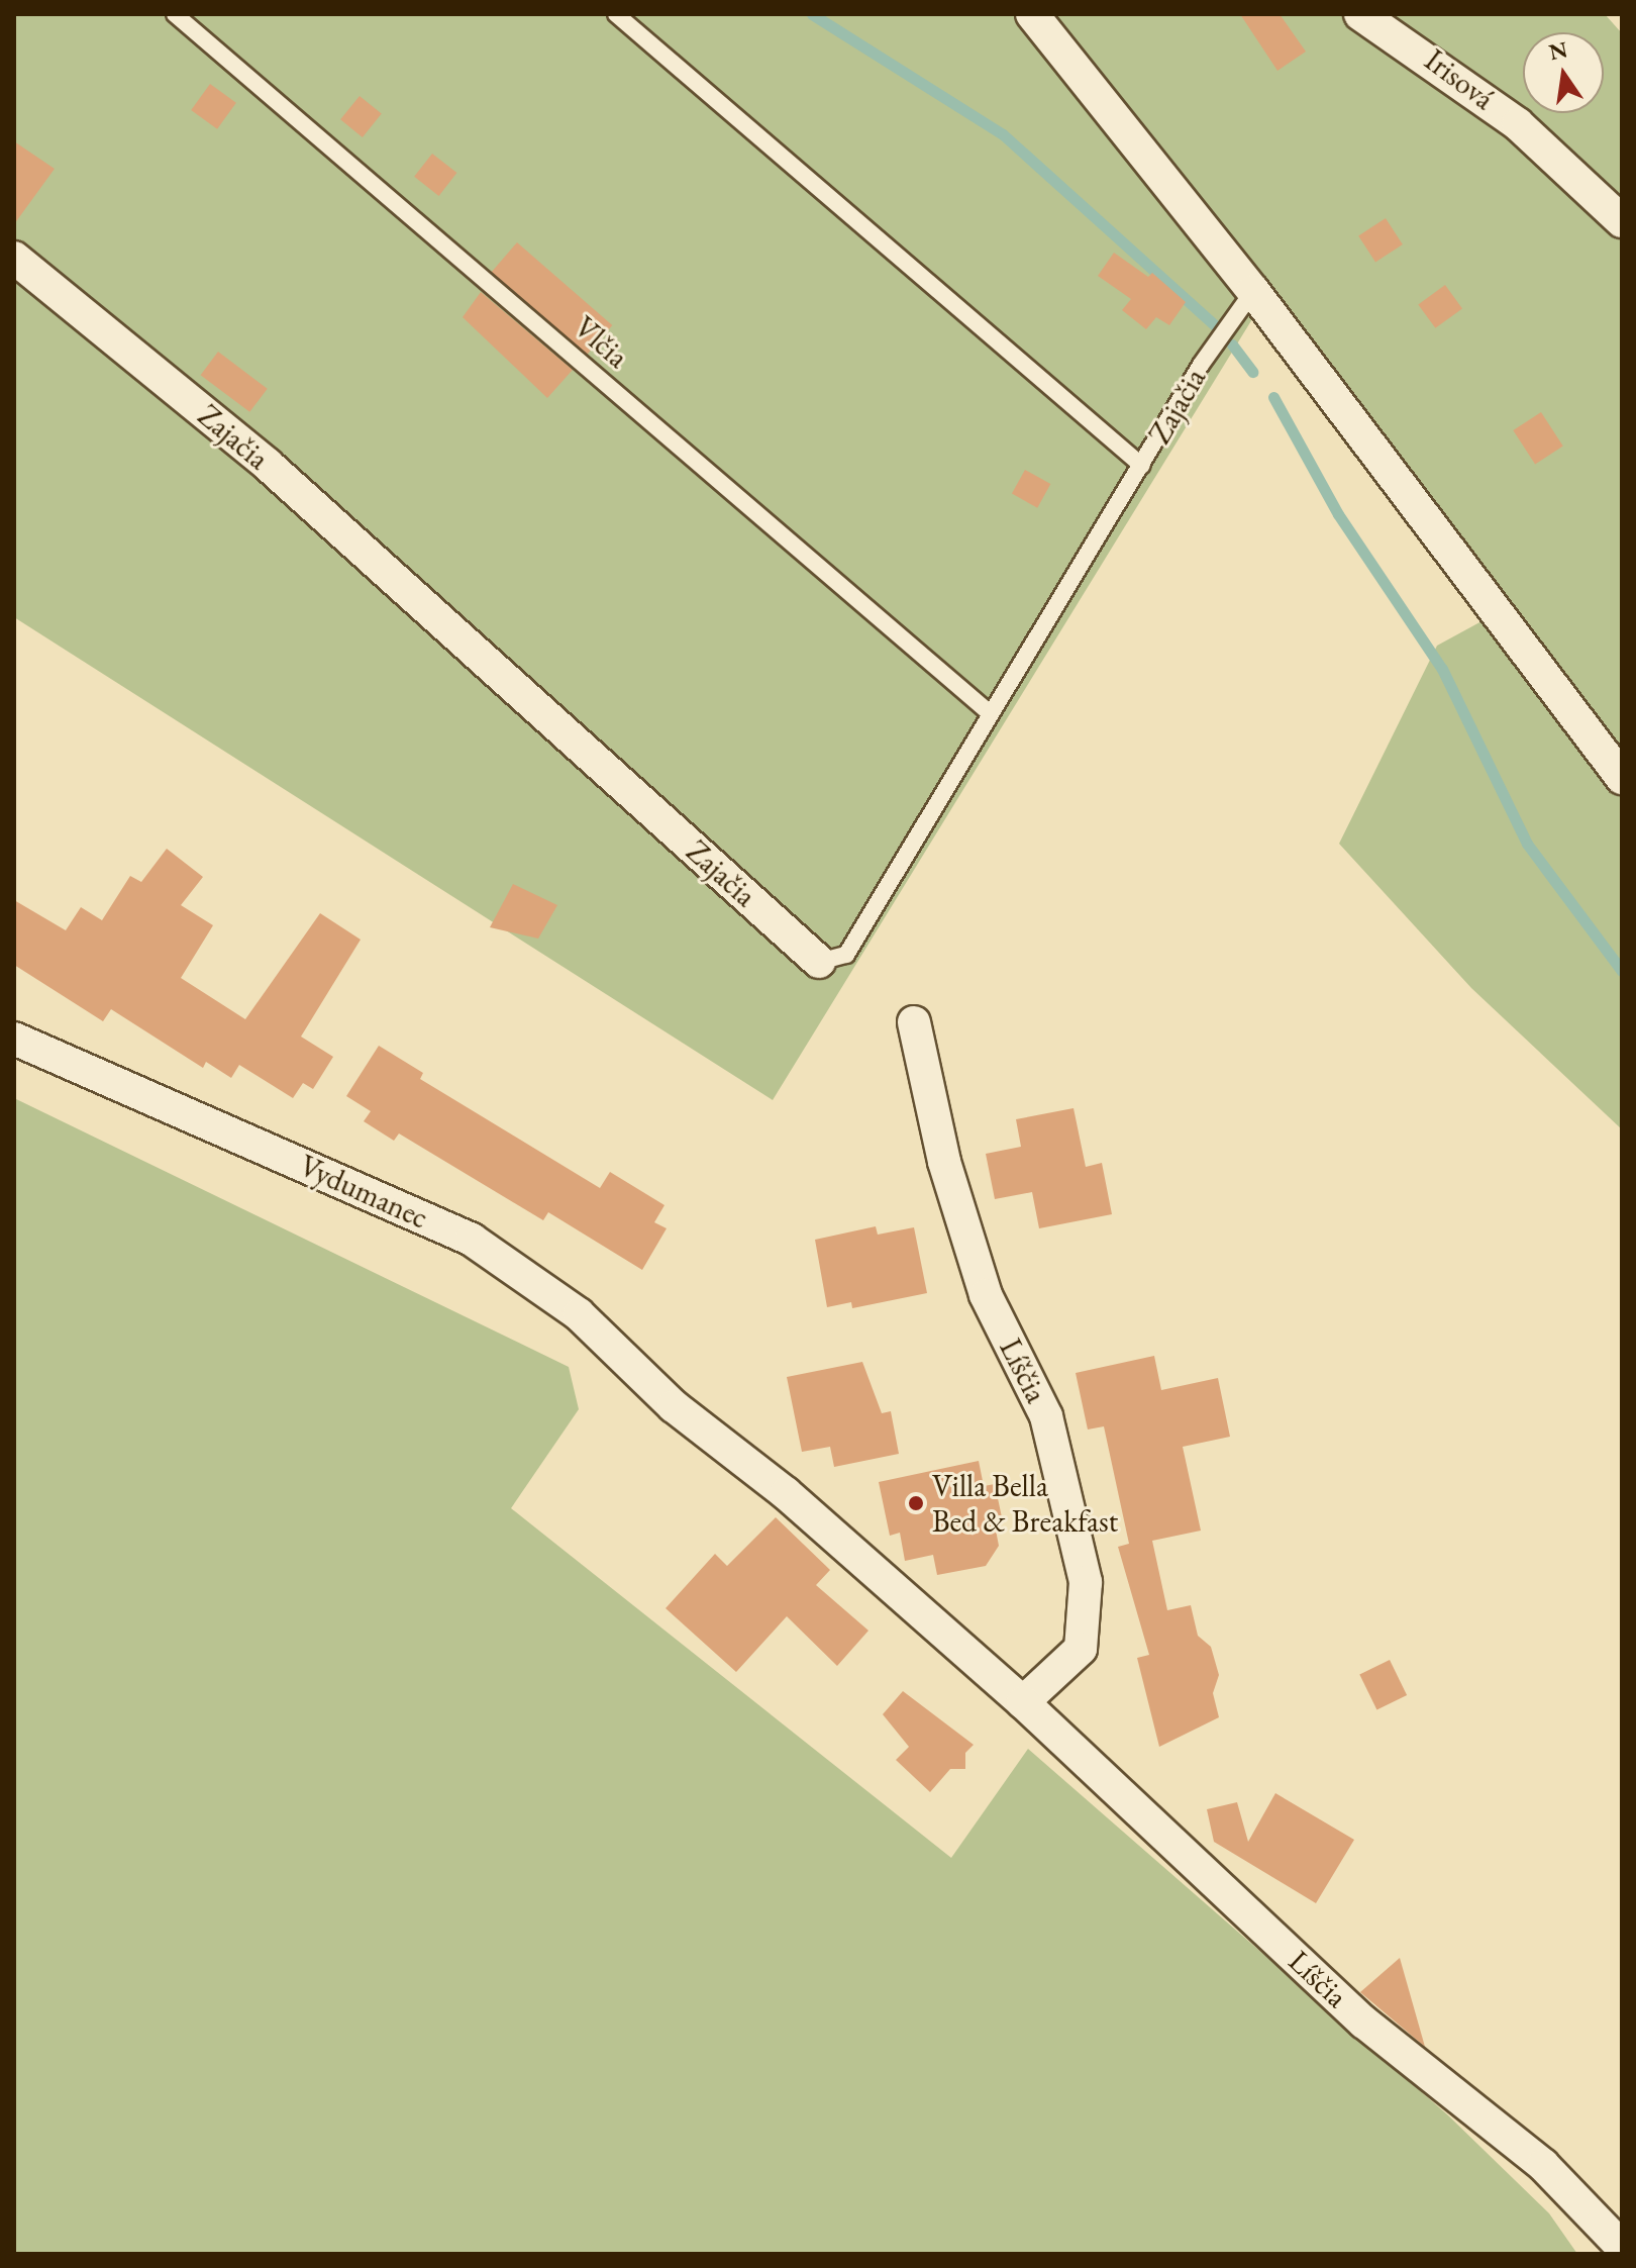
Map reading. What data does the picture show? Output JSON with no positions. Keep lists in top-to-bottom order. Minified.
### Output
{"streets":{"street":["Irisová","Zajačia","Vydumanec","Líščia"],"lane":["Vlčia"]},"crossings":[["Vlčia","Zajačia"],["Vydumanec","Líščia"]],"places":["Villa Bella Bed & Breakfast"],"north":"top"}
